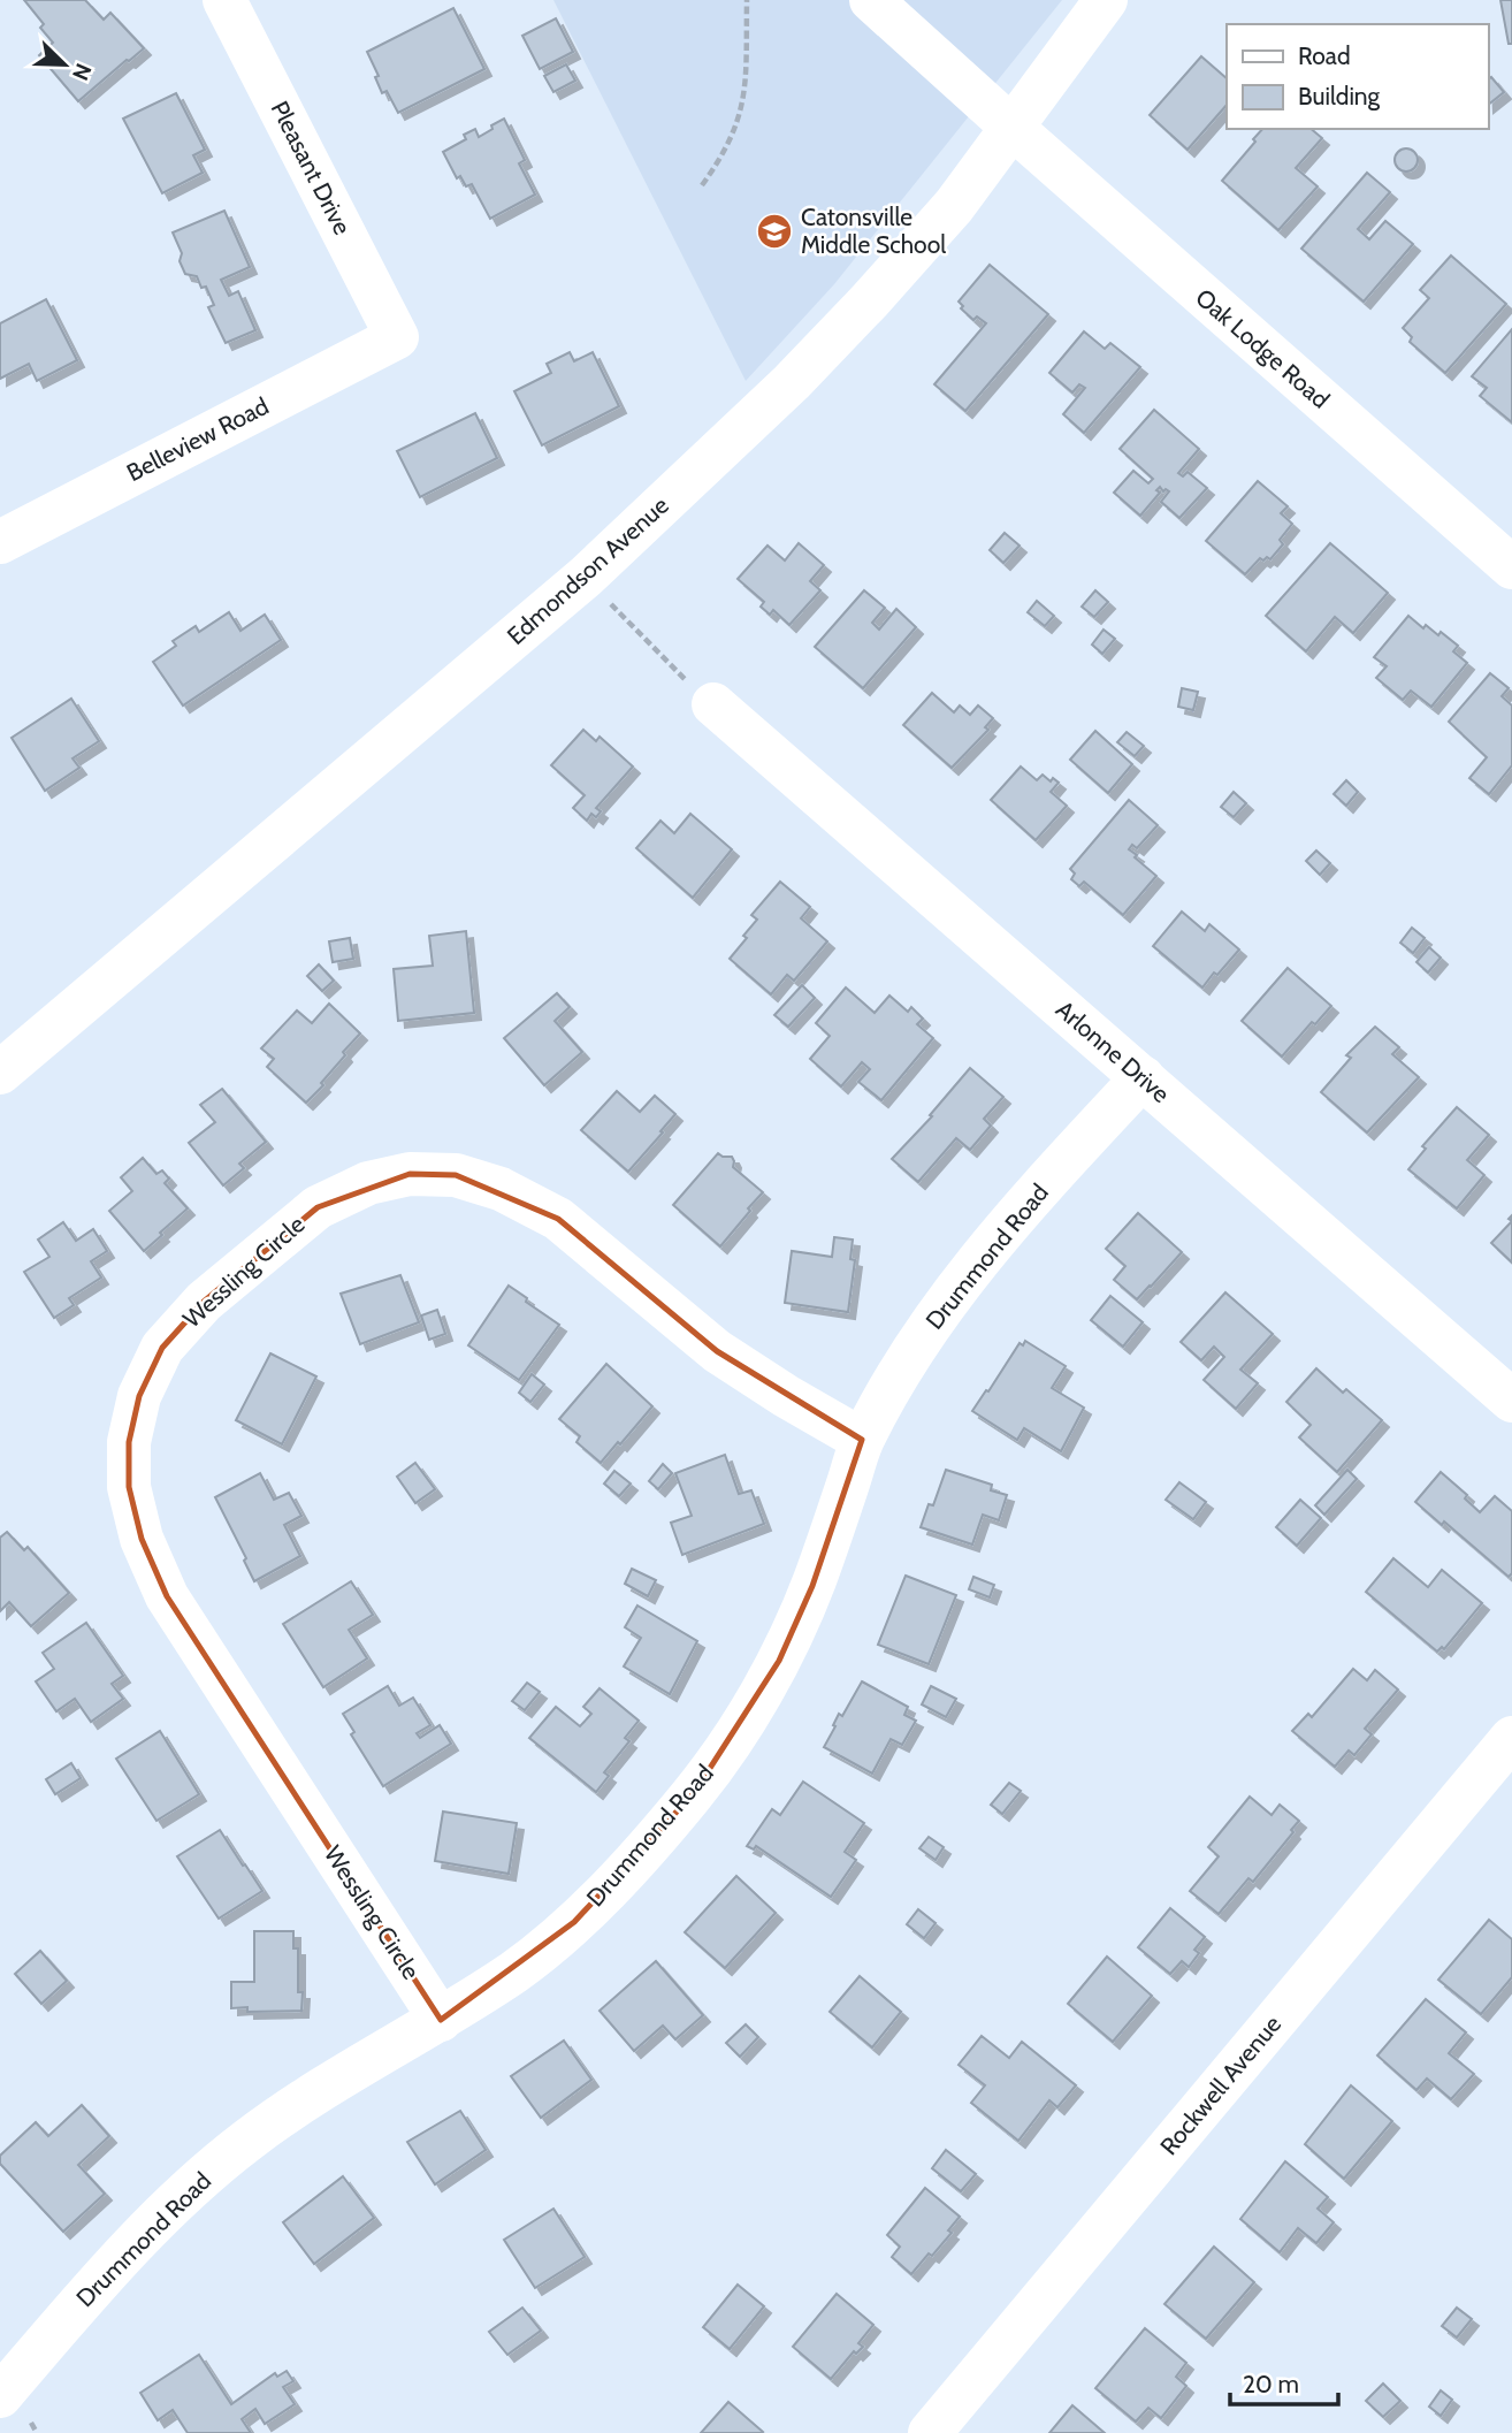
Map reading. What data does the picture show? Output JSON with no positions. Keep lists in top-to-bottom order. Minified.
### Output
{"streets":{"street":["Pleasant Drive","Oak Lodge Road","Belleview Road","Edmondson Avenue","Arlonne Drive","Drummond Road","Wessling Circle","Rockwell Avenue"]},"crossings":[["Pleasant Drive","Belleview Road"],["Oak Lodge Road","Edmondson Avenue"],["Arlonne Drive","Drummond Road"],["Drummond Road","Wessling Circle"]],"places":{"school or university":["Catonsville Middle School"]},"legend":["Road","Building"],"scale_bar":"20 m","north":"bottom right"}
